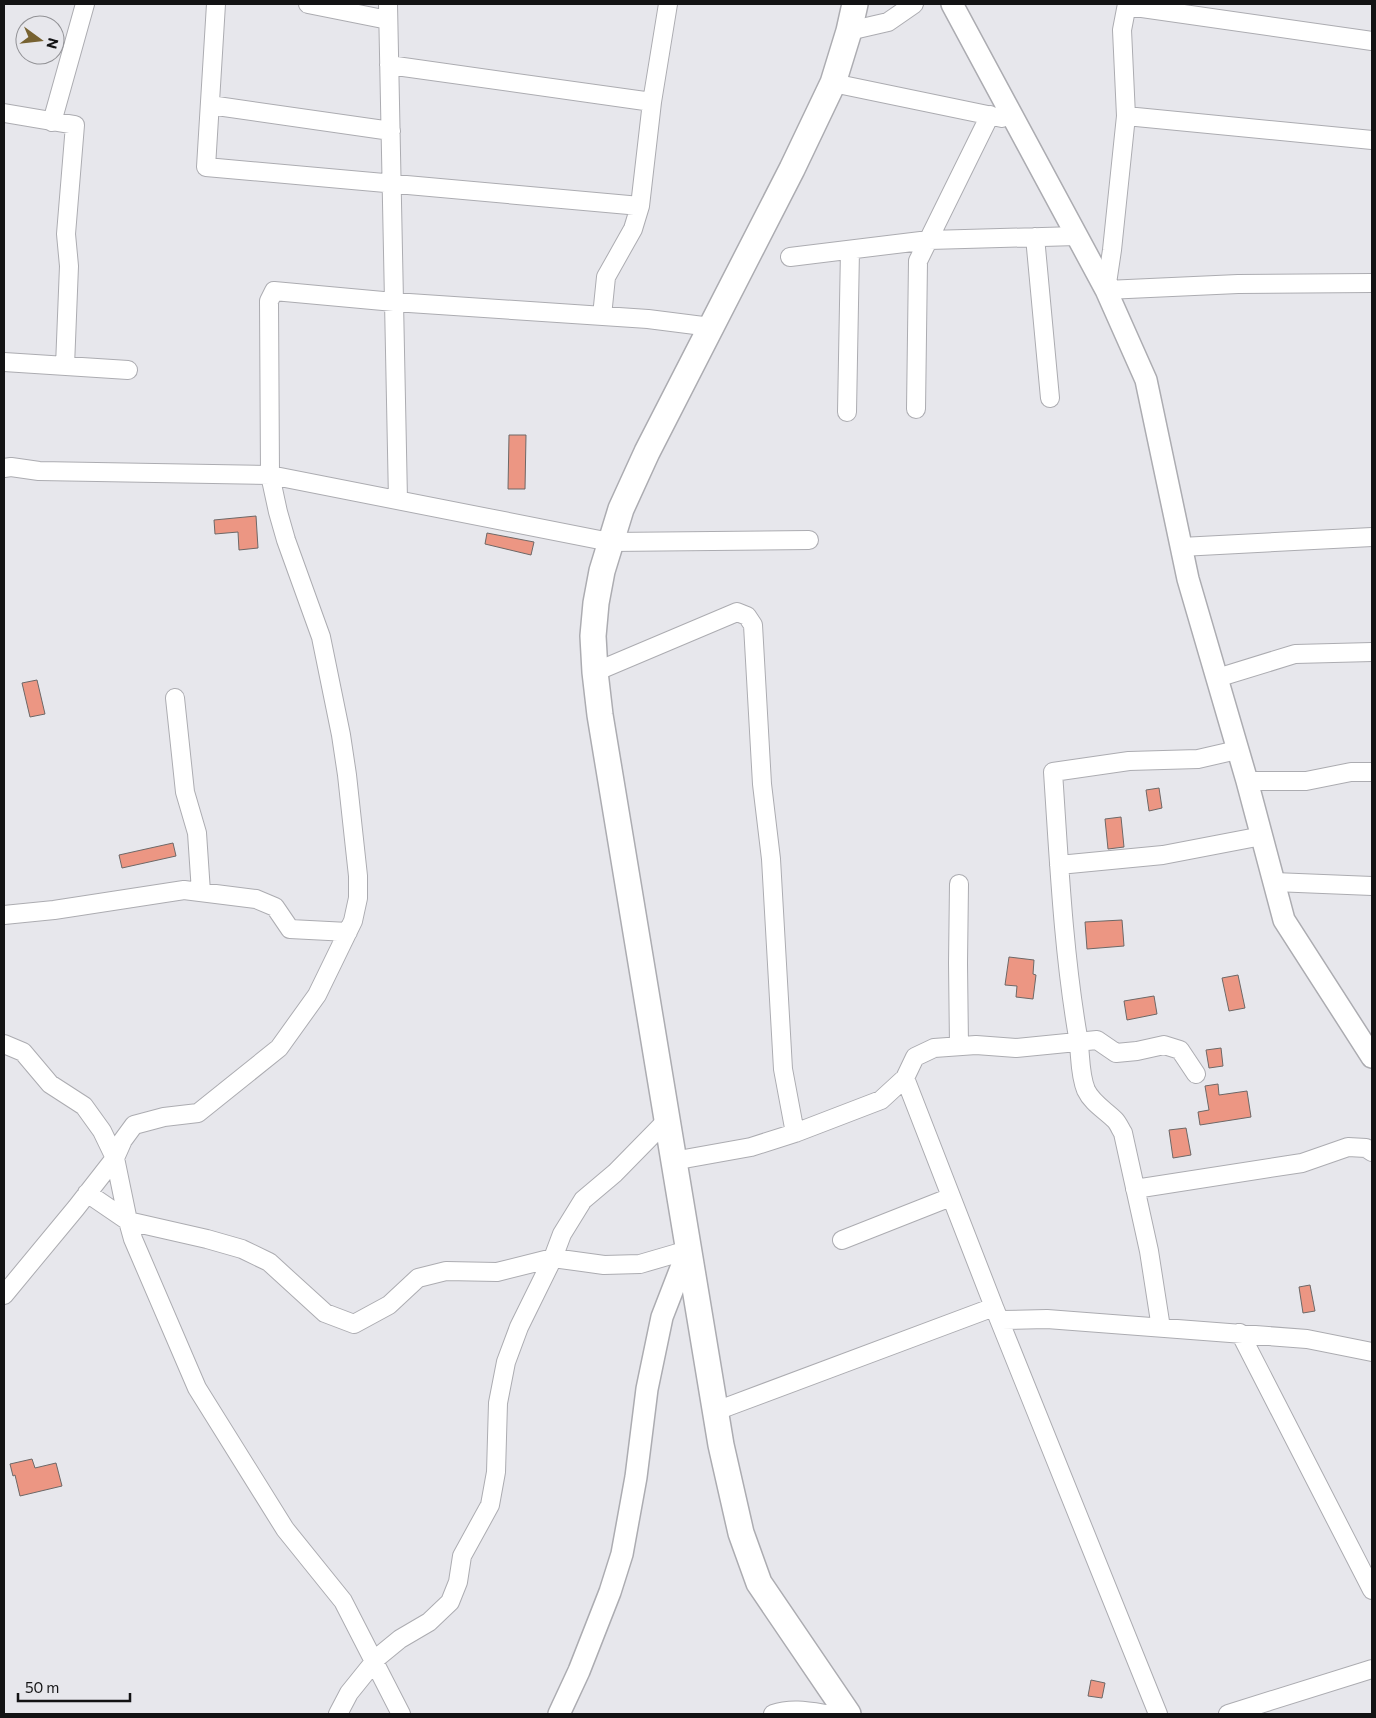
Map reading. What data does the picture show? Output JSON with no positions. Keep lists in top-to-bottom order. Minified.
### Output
{"scale_bar":"50 m","north":"right"}
